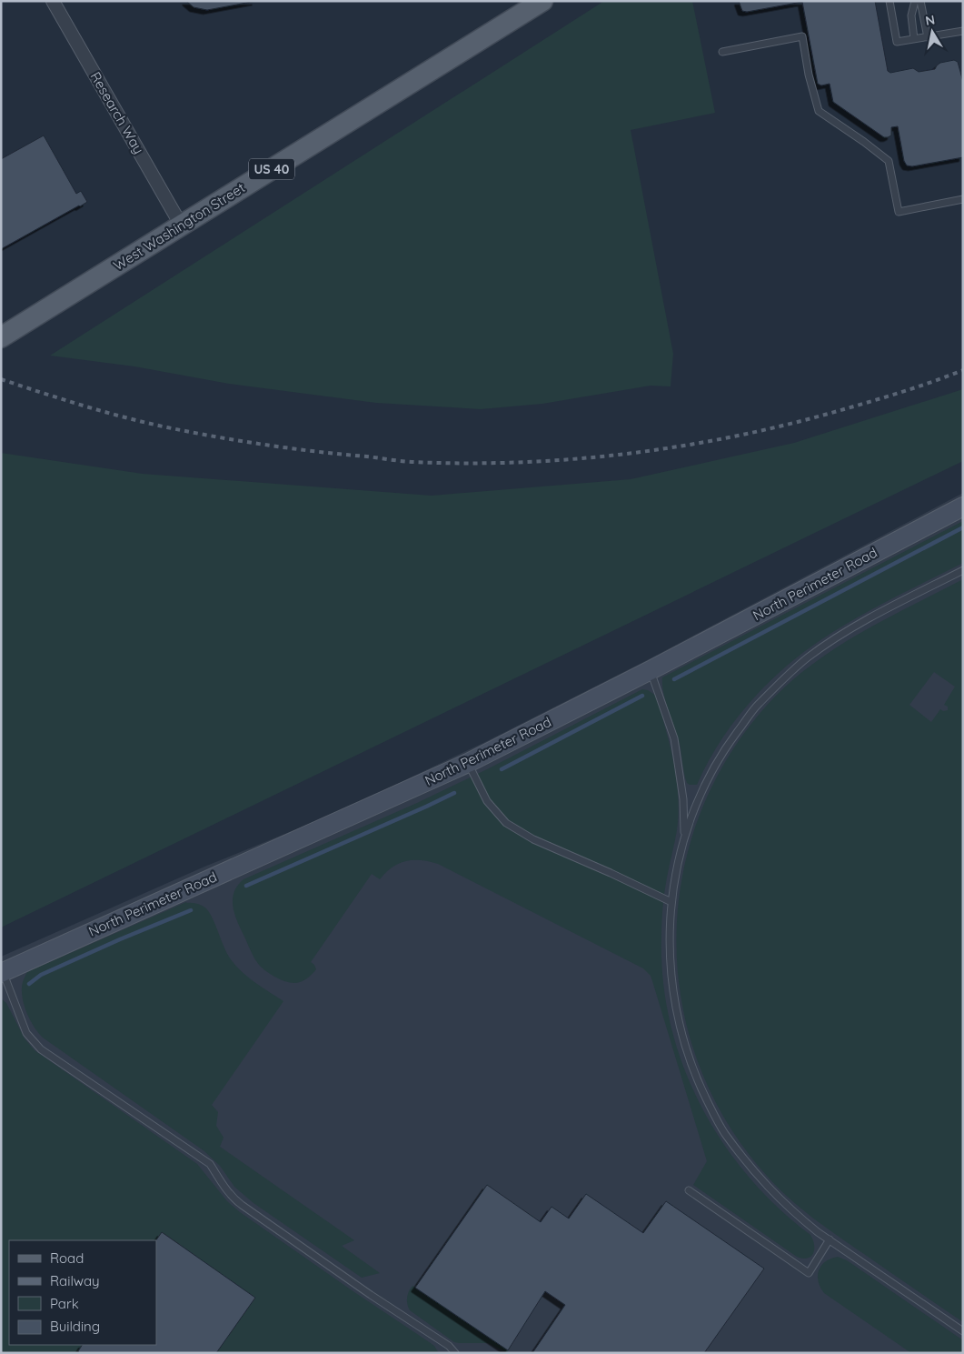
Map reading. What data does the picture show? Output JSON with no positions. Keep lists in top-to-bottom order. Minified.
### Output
{"streets":{"main road":["US 40","West Washington Street"],"street":["Research Way","North Perimeter Road"]},"crossings":[["Research Way","West Washington Street"]],"legend":["Road","Railway","Park","Building"],"north":"top"}
